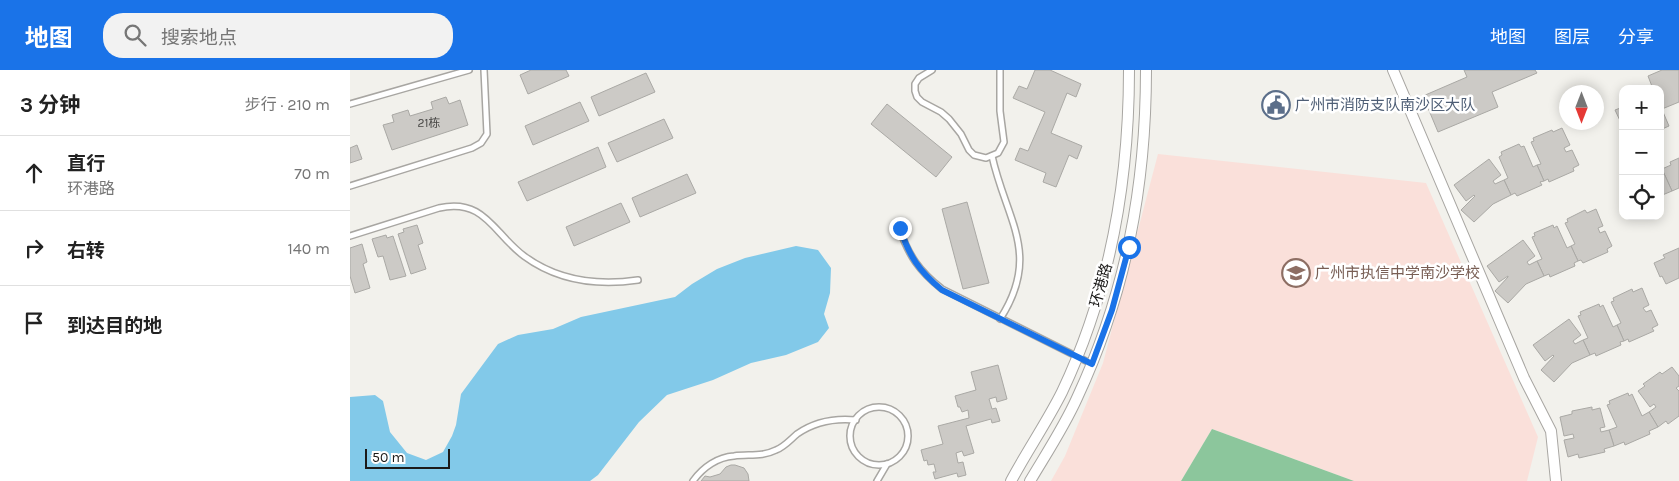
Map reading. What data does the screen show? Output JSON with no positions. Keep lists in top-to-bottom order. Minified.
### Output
{"streets":{"street":["环港路"]},"places":{"public building":["广州市消防支队南沙区大队"],"school or university":["广州市执信中学南沙学校"]},"house_numbers":["21栋"],"scale_bar":"50 m","north":"bottom","page":{"header":"地图","search":"搜索地点","nav":["地图","图层","分享"],"heading":["3 分钟","步行 · 210 m"],"map_buttons":["+","−"],"list":[["直行","环港路","70 m"],["右转","140 m"],"到达目的地"],"scale":"50 m"}}
